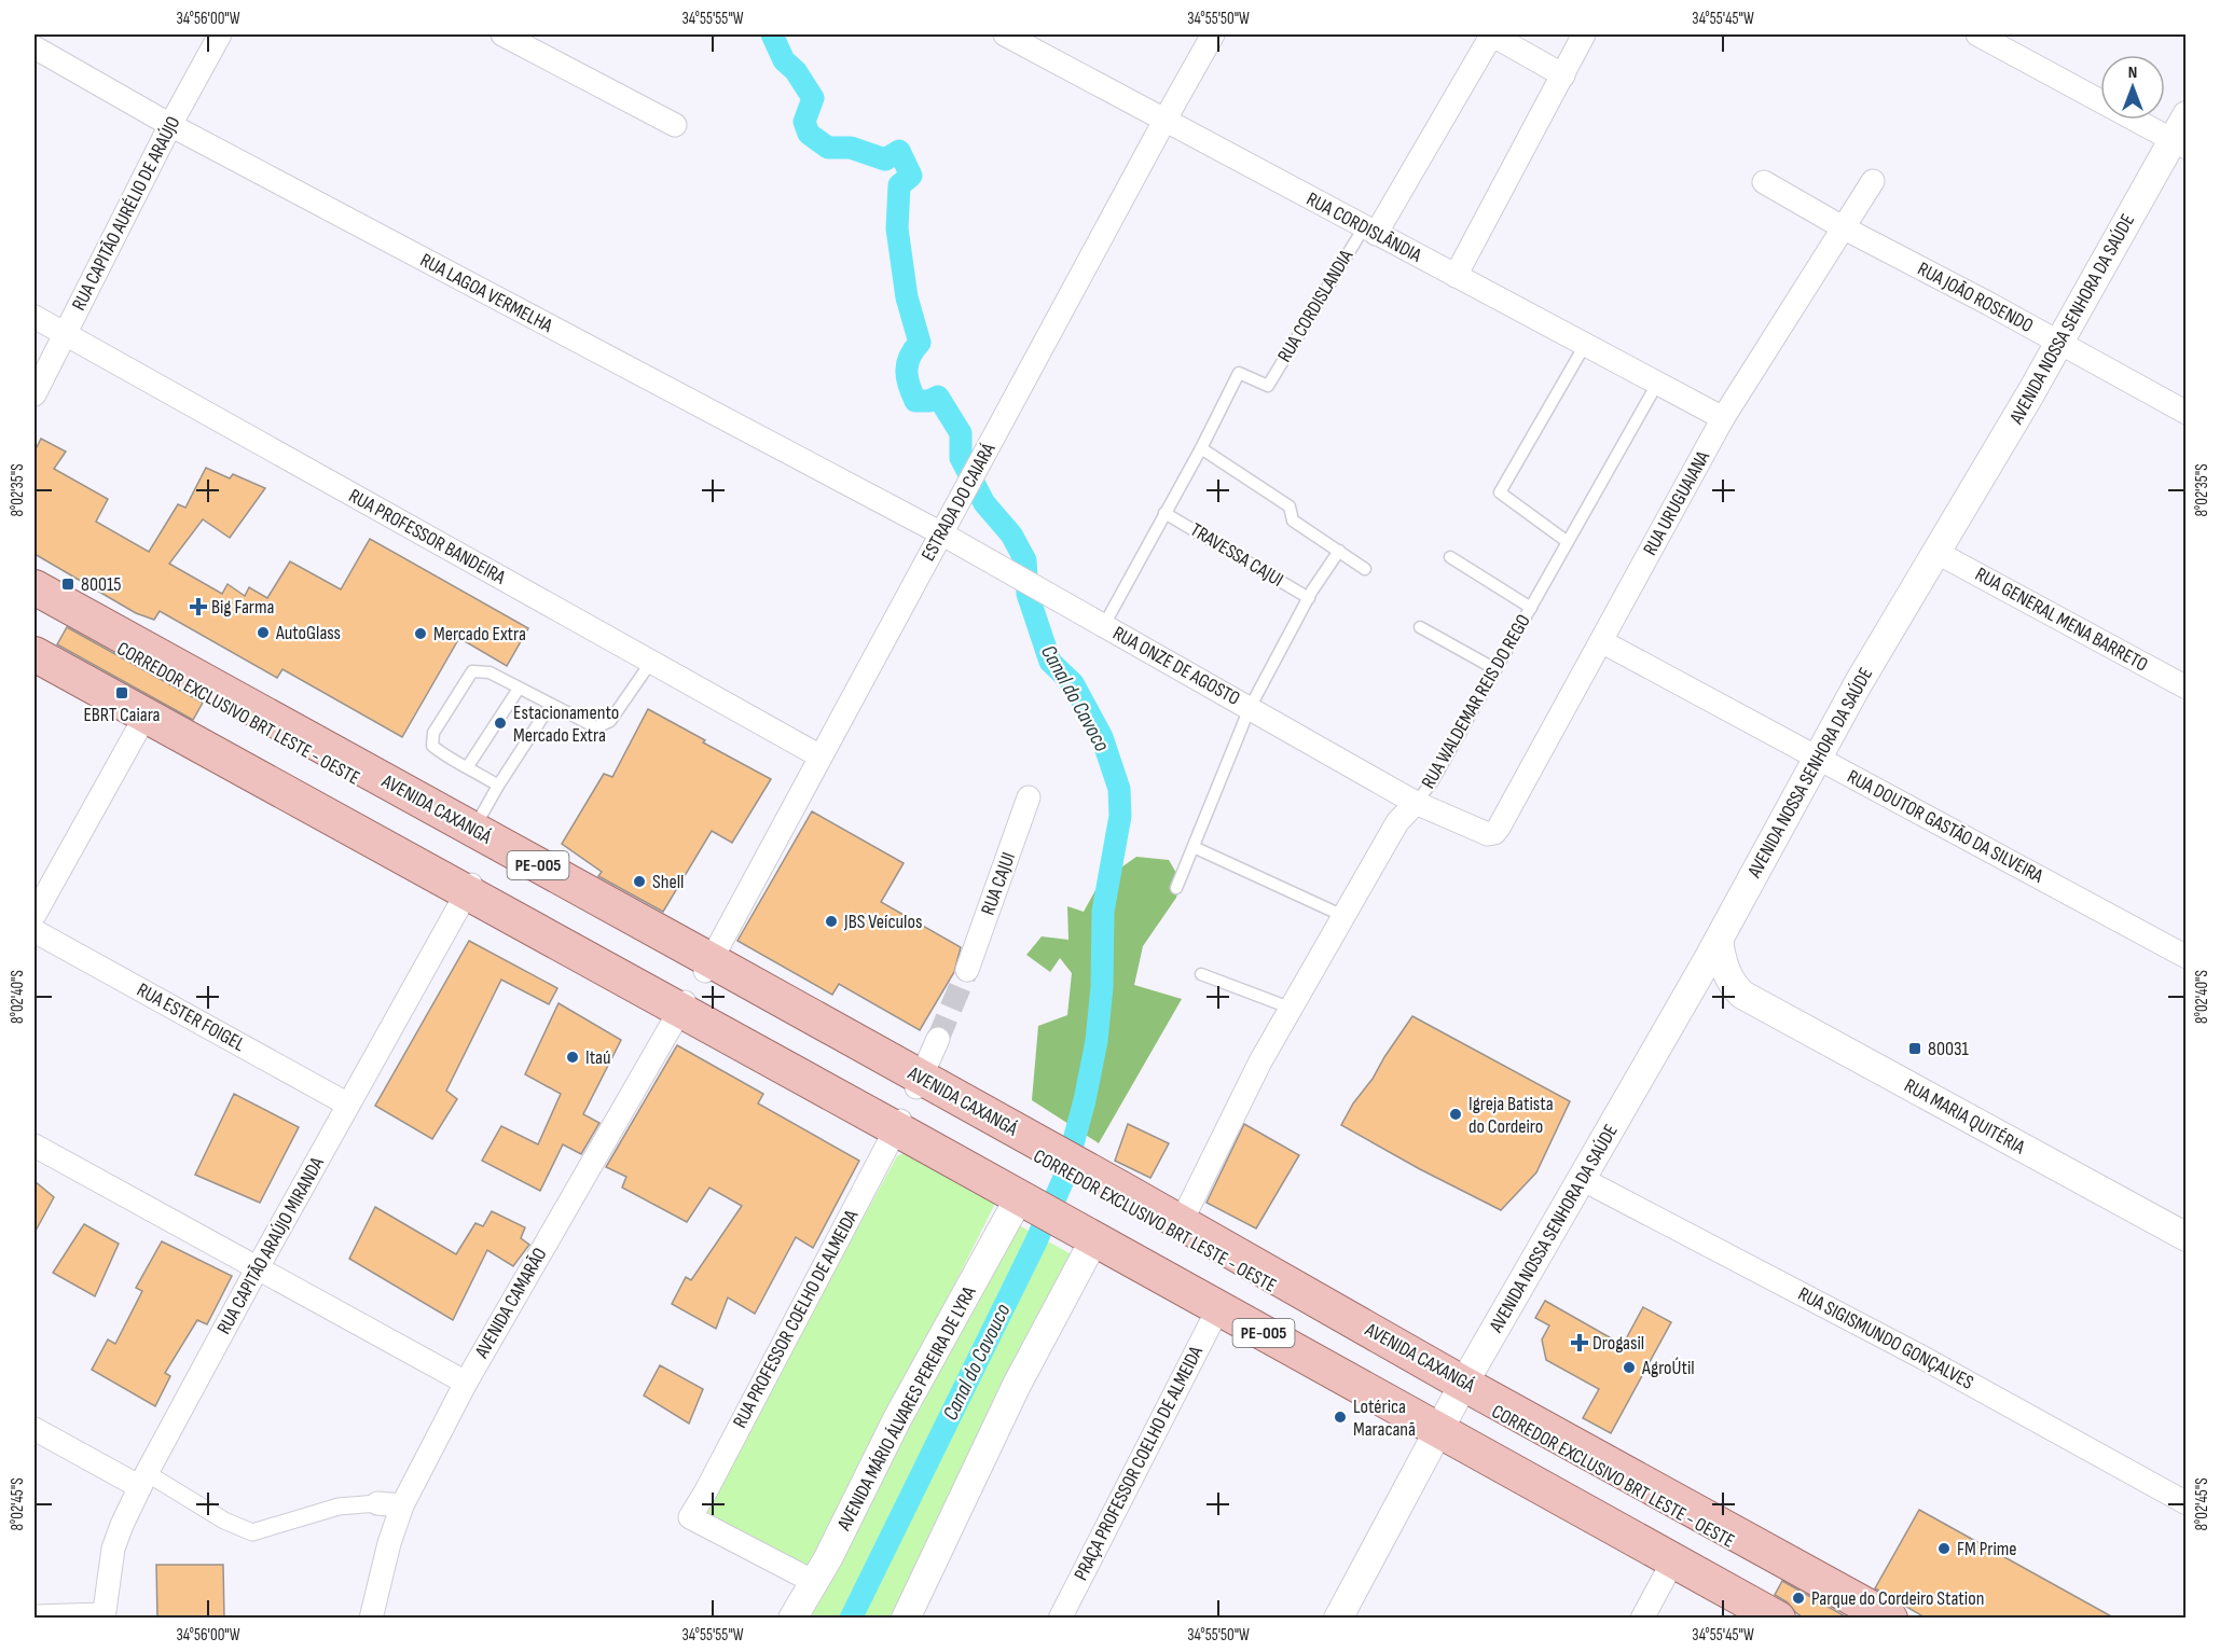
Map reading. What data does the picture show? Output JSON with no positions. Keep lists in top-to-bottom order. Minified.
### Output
{"streets":{"main road":["AVENIDA CAXANGÁ","PE-005"],"street":["RUA CAPITÃO AURÉLIO DE ARAÚJO","RUA CORDISLÂNDIA","RUA LAGOA VERMELHA","RUA JOÃO ROSENDO","AVENIDA NOSSA SENHORA DA SAÚDE","ESTRADA DO CAIARÁ","RUA URUGUAIANA","RUA PROFESSOR BANDEIRA","RUA GENERAL MENA BARRETO","RUA ONZE DE AGOSTO","RUA WALDEMAR REIS DO REGO","RUA DOUTOR GASTÃO DA SILVEIRA","RUA CAJUI","RUA ESTER FOIGEL","RUA MARIA QUITÉRIA","RUA CAPITÃO ARAÚJO MIRANDA","AVENIDA CAMARÃO","RUA PROFESSOR COELHO DE ALMEIDA","RUA SIGISMUNDO GONÇALVES","AVENIDA MÁRIO ÁLVARES PEREIRA DE LYRA","PRAÇA PROFESSOR COELHO DE ALMEIDA"],"lane":["RUA CORDISLANDIA","TRAVESSA CAJUI","CORREDOR EXCLUSIVO BRT LESTE - OESTE"]},"crossings":[["RUA CAPITÃO AURÉLIO DE ARAÚJO","RUA LAGOA VERMELHA"],["RUA CAPITÃO AURÉLIO DE ARAÚJO","RUA PROFESSOR BANDEIRA"],["RUA CORDISLÂNDIA","RUA CORDISLANDIA"],["RUA CORDISLÂNDIA","ESTRADA DO CAIARÁ"],["RUA CORDISLÂNDIA","RUA URUGUAIANA"],["RUA CORDISLÂNDIA","RUA WALDEMAR REIS DO REGO"],["RUA LAGOA VERMELHA","ESTRADA DO CAIARÁ"],["RUA LAGOA VERMELHA","RUA ONZE DE AGOSTO"],["RUA JOÃO ROSENDO","AVENIDA NOSSA SENHORA DA SAÚDE"],["RUA JOÃO ROSENDO","RUA URUGUAIANA"],["AVENIDA NOSSA SENHORA DA SAÚDE","RUA GENERAL MENA BARRETO"],["AVENIDA NOSSA SENHORA DA SAÚDE","CORREDOR EXCLUSIVO BRT LESTE - OESTE"],["AVENIDA NOSSA SENHORA DA SAÚDE","AVENIDA CAXANGÁ"],["AVENIDA NOSSA SENHORA DA SAÚDE","RUA DOUTOR GASTÃO DA SILVEIRA"],["AVENIDA NOSSA SENHORA DA SAÚDE","PE-005"],["AVENIDA NOSSA SENHORA DA SAÚDE","RUA MARIA QUITÉRIA"],["AVENIDA NOSSA SENHORA DA SAÚDE","RUA SIGISMUNDO GONÇALVES"],["ESTRADA DO CAIARÁ","RUA PROFESSOR BANDEIRA"],["ESTRADA DO CAIARÁ","AVENIDA CAXANGÁ"],["RUA URUGUAIANA","RUA WALDEMAR REIS DO REGO"],["RUA URUGUAIANA","RUA DOUTOR GASTÃO DA SILVEIRA"],["RUA WALDEMAR REIS DO REGO","AVENIDA CAXANGÁ"],["CORREDOR EXCLUSIVO BRT LESTE - OESTE","AVENIDA CAXANGÁ"],["CORREDOR EXCLUSIVO BRT LESTE - OESTE","PE-005"],["CORREDOR EXCLUSIVO BRT LESTE - OESTE","RUA CAPITÃO ARAÚJO MIRANDA"],["PE-005","RUA CAPITÃO ARAÚJO MIRANDA"],["PE-005","AVENIDA CAMARÃO"],["PE-005","RUA PROFESSOR COELHO DE ALMEIDA"],["PE-005","AVENIDA MÁRIO ÁLVARES PEREIRA DE LYRA"],["PE-005","PRAÇA PROFESSOR COELHO DE ALMEIDA"],["RUA ESTER FOIGEL","RUA CAPITÃO ARAÚJO MIRANDA"],["RUA PROFESSOR COELHO DE ALMEIDA","AVENIDA MÁRIO ÁLVARES PEREIRA DE LYRA"]],"water":["Canal do Cavoco","Canal do Cavouco"],"places":{"transit":["80015","EBRT Caiara","80031"],"health":["Big Farma","Drogasil"],"other":["AutoGlass","Mercado Extra","Estacionamento Mercado Extra","Shell","JBS Veículos","Itaú","Igreja Batista do Cordeiro","AgroÚtil","Lotérica Maracanã","FM Prime","Parque do Cordeiro Station"]},"north":"top","coordinates":["34°56'00\"W","34°55'55\"W","34°55'50\"W","34°55'45\"W","8°02'35\"S","8°02'40\"S","8°02'45\"S"]}
